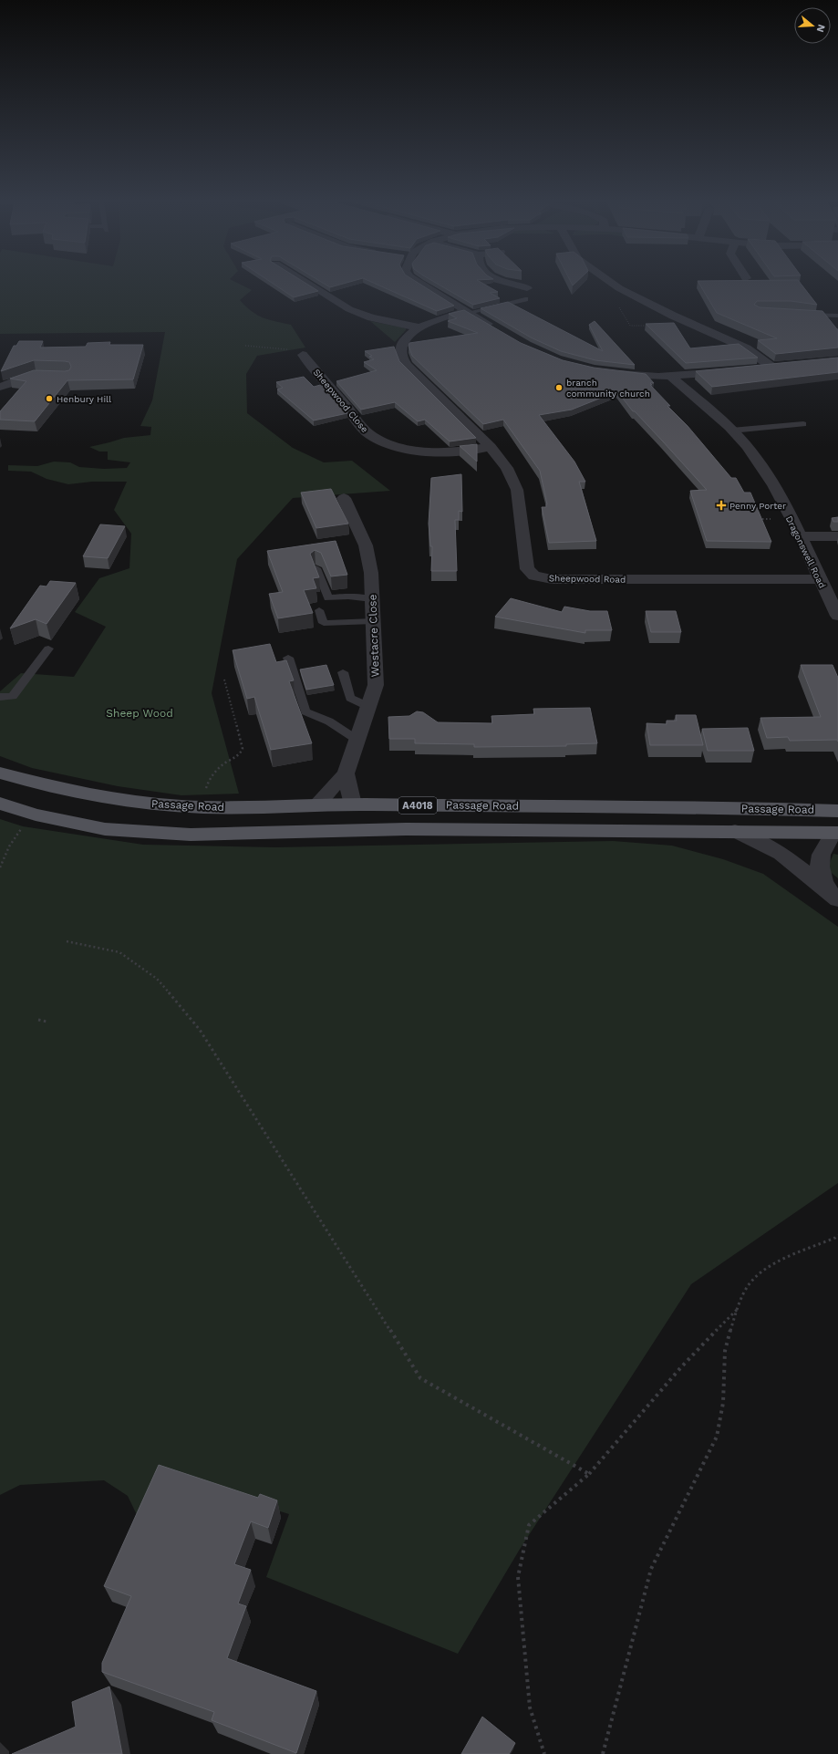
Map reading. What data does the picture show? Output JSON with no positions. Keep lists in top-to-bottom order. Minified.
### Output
{"streets":{"main road":["Passage Road","A4018"],"street":["Sheepwood Close","Dragonswell Road","Sheepwood Road","Westacre Close"]},"crossings":[["Sheepwood Close","Sheepwood Road"],["Dragonswell Road","Sheepwood Road"],["Westacre Close","Passage Road"]],"parks":["Sheep Wood"],"places":{"other":["branch community church","Henbury Hill"],"health":["Penny Porter"]},"north":"right"}
